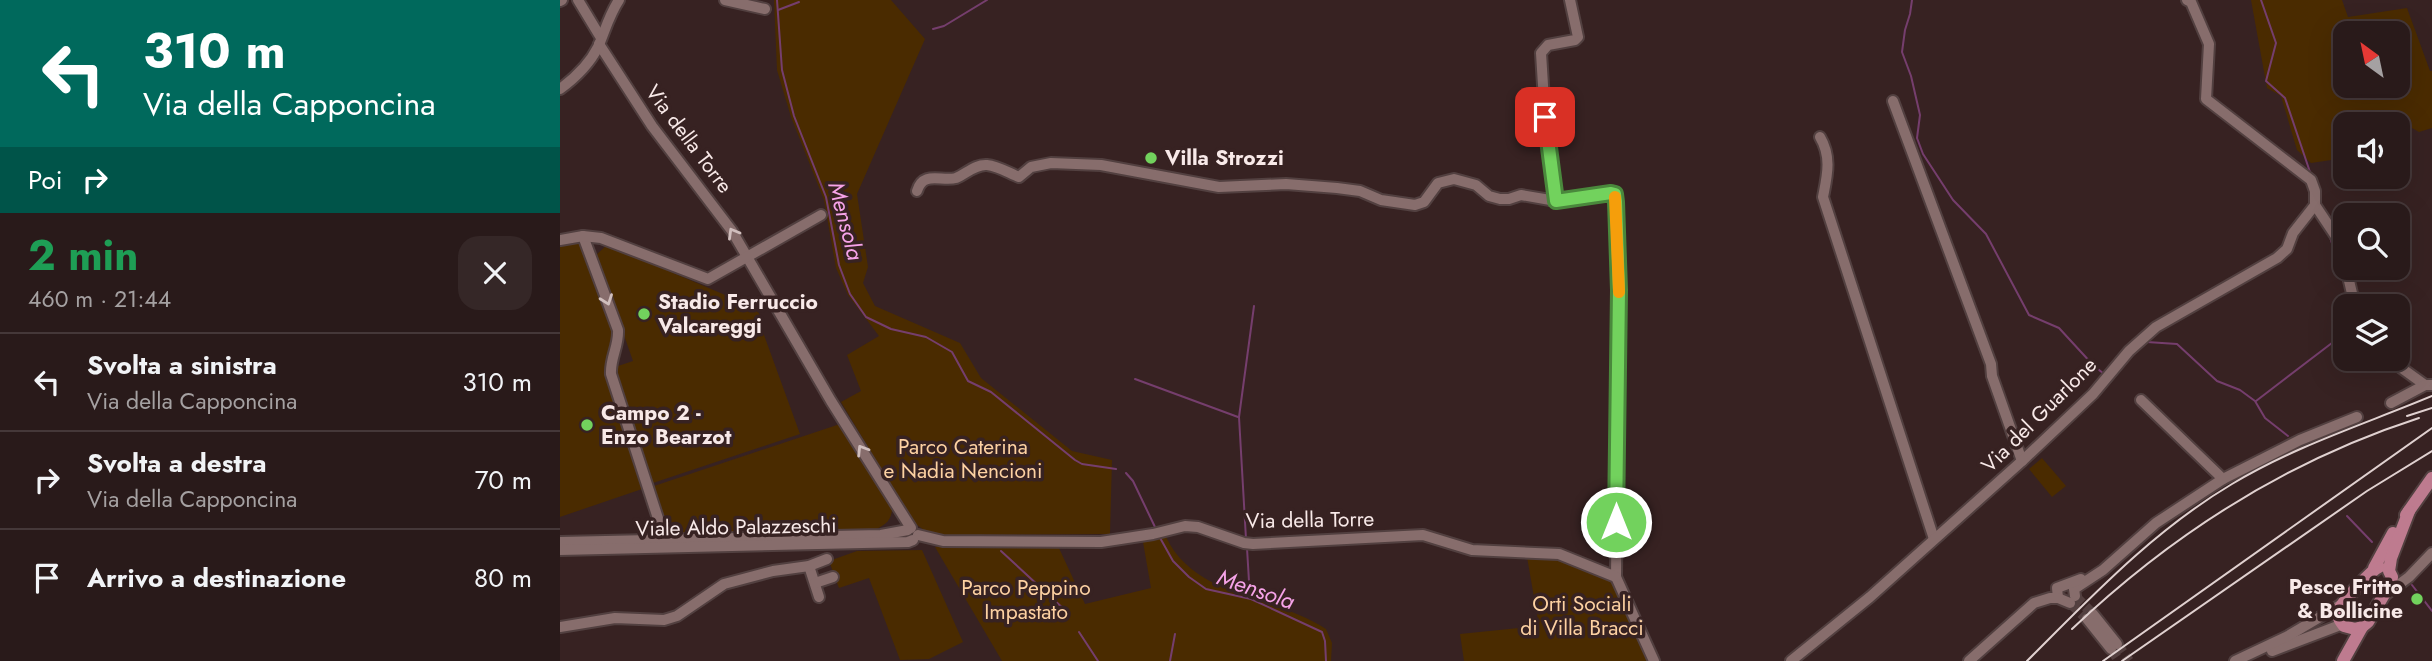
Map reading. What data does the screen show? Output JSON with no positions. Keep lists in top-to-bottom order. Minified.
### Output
{"streets":{"street":["Via della Torre","Via del Guarlone","Viale Aldo Palazzeschi"]},"crossings":[["Via della Torre","Viale Aldo Palazzeschi"]],"one_way":["Via della Torre"],"water":["Mensola"],"parks":["Parco Caterina e Nadia Nencioni","Parco Peppino Impastato","Orti Sociali di Villa Bracci"],"places":["Villa Strozzi","Stadio Ferruccio Valcareggi","Campo 2 - Enzo Bearzot","Pesce Fritto & Bollicine"],"north":"top left","page":{"turn":["310 m","Via della Capponcina"],"then":"Poi","heading":["2 min","460 m · 21:44"],"list":[{"name":"Svolta a sinistra","note":"Via della Capponcina","value":"310 m"},{"name":"Svolta a destra","note":"Via della Capponcina","value":"70 m"},{"name":"Arrivo a destinazione","value":"80 m"}]}}
